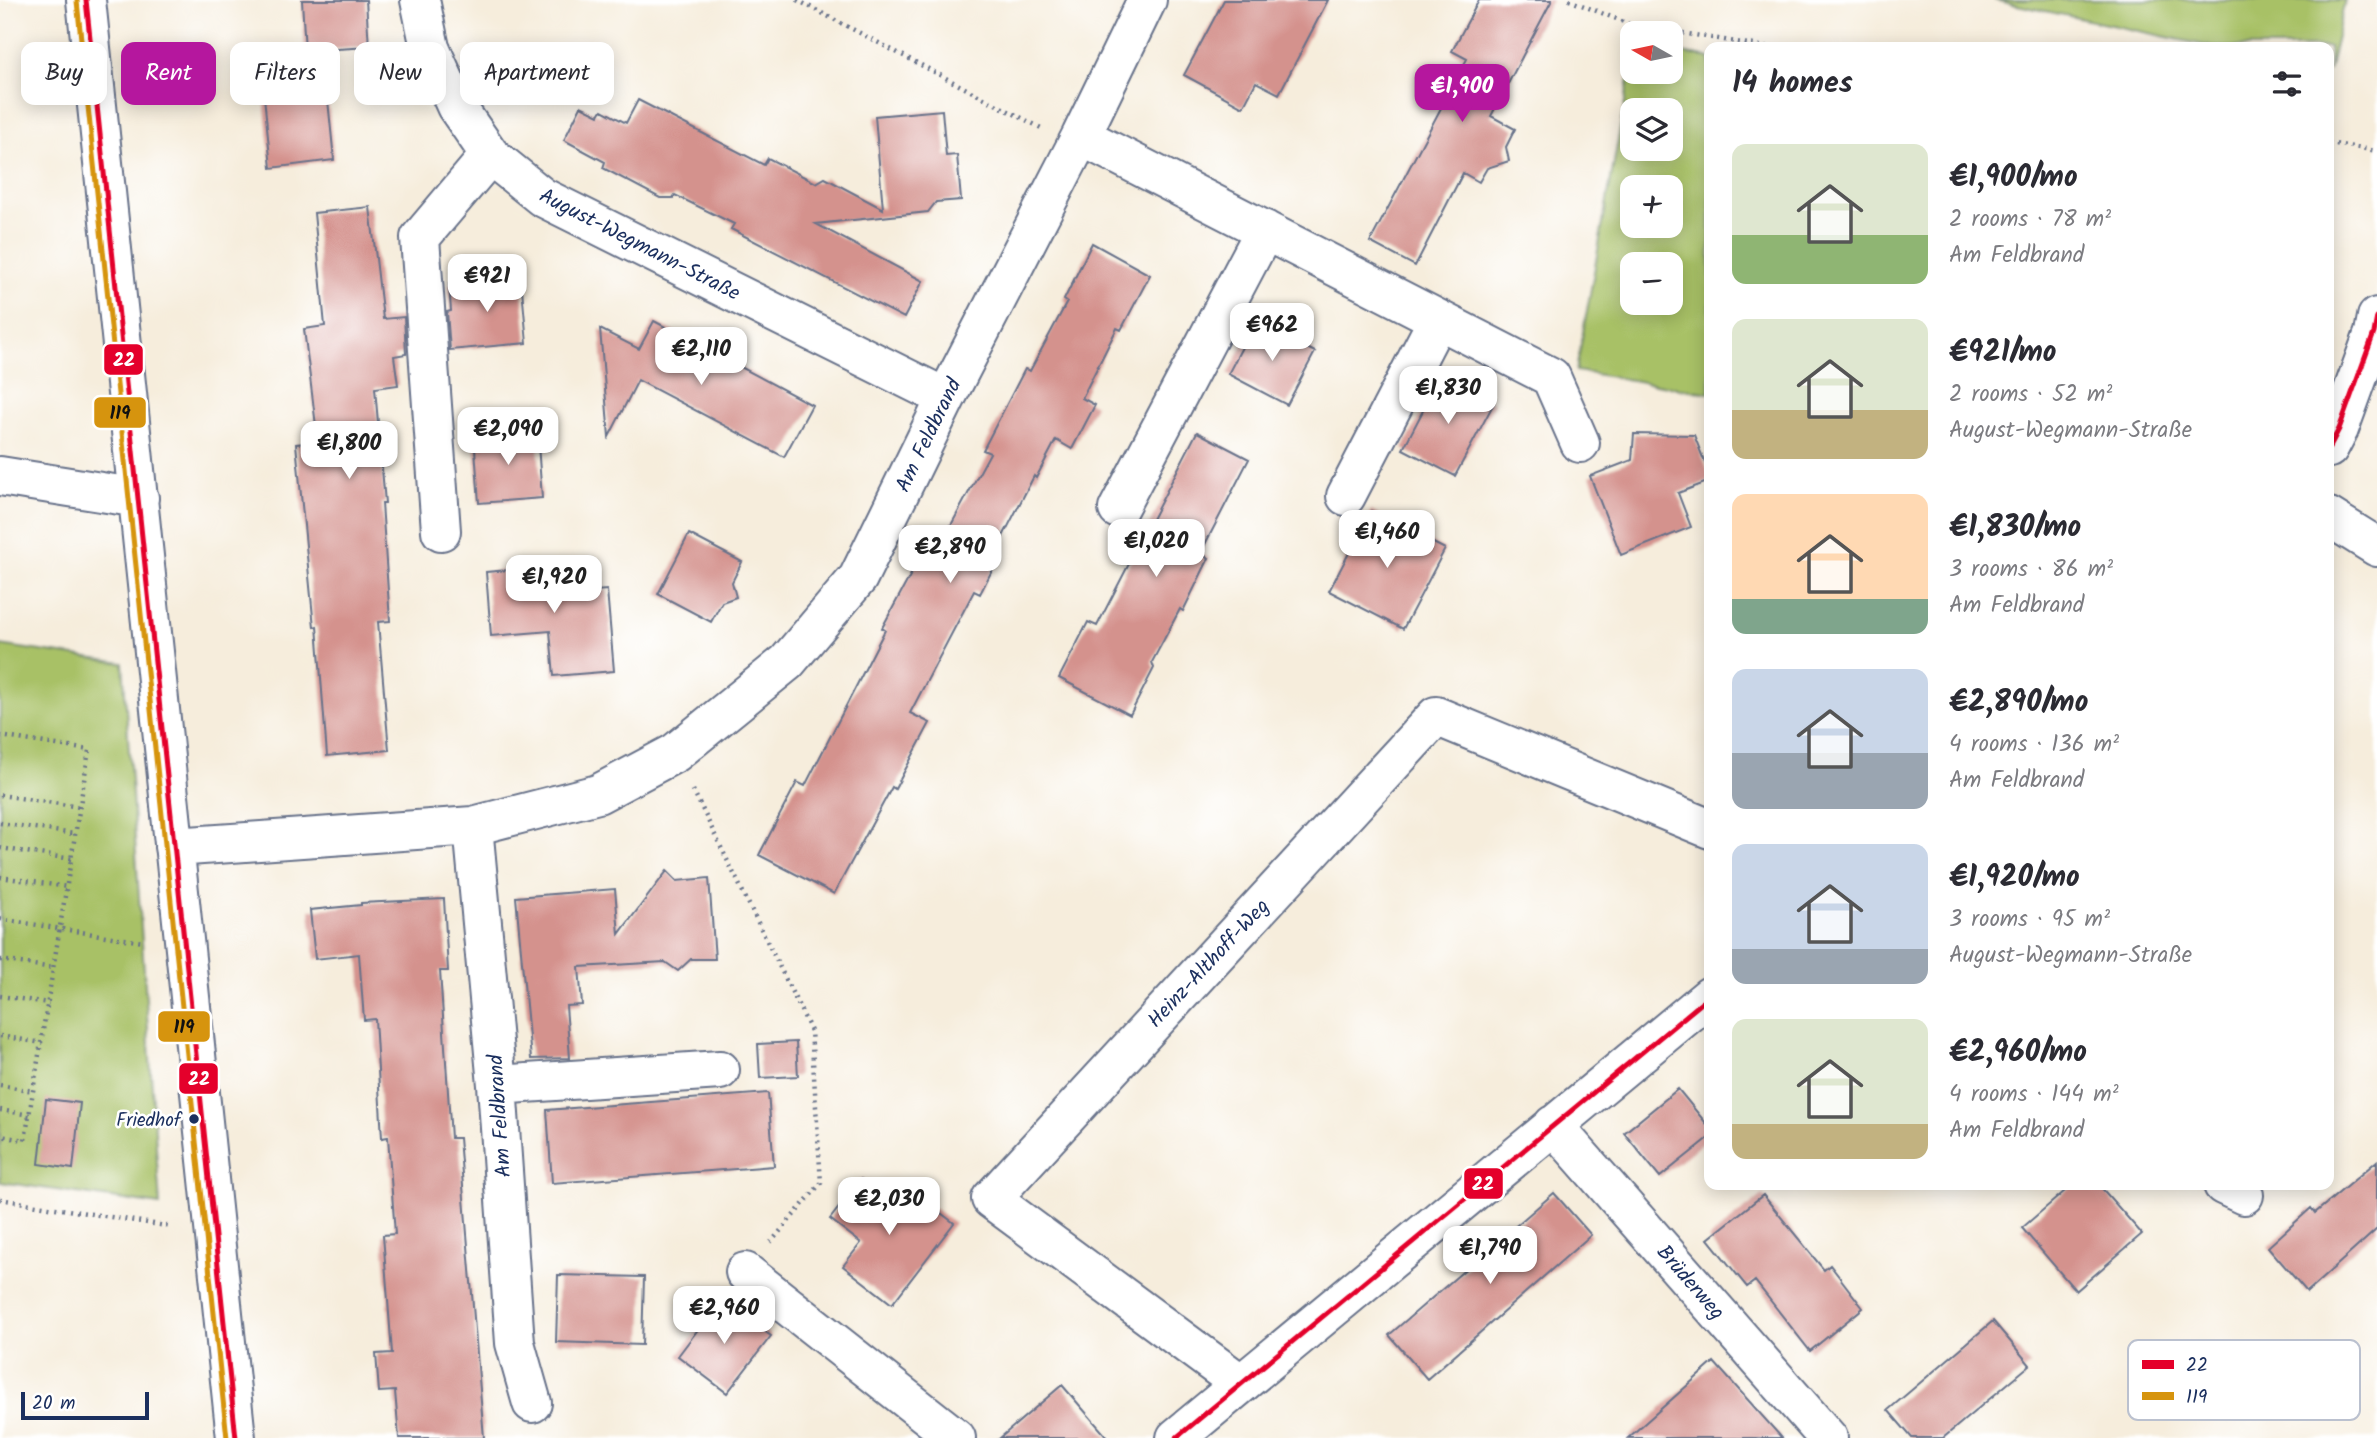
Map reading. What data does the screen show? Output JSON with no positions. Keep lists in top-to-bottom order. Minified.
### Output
{"streets":{"street":["August-Wegmann-Straße","Am Feldbrand","Heinz-Althoff-Weg","Brüderweg"]},"crossings":[["August-Wegmann-Straße","Am Feldbrand"]],"places":["Friedhof"],"lines":["transit line 22","transit line 119"],"legend":["22","119"],"scale_bar":"20 m","north":"left","page":{"map_buttons":["+","−"],"chip":["Buy","Rent","Filters","New","Apartment"],"heading":"14 homes","price":["€1,900","€921","€962","€2,110","€1,830","€2,090","€1,800","€1,460","€1,020","€2,890","€1,920","€2,030","€1,790","€2,960"],"list":[{"name":"€1,900/mo","note":"2 rooms · 78 m² · Am Feldbrand"},{"name":"€921/mo","note":"2 rooms · 52 m² · August-Wegmann-Straße"},{"name":"€1,830/mo","note":"3 rooms · 86 m² · Am Feldbrand"},{"name":"€2,890/mo","note":"4 rooms · 136 m² · Am Feldbrand"},{"name":"€1,920/mo","note":"3 rooms · 95 m² · August-Wegmann-Straße"},{"name":"€2,960/mo","note":"4 rooms · 144 m² · Am Feldbrand"}],"scale":"20 m"}}
